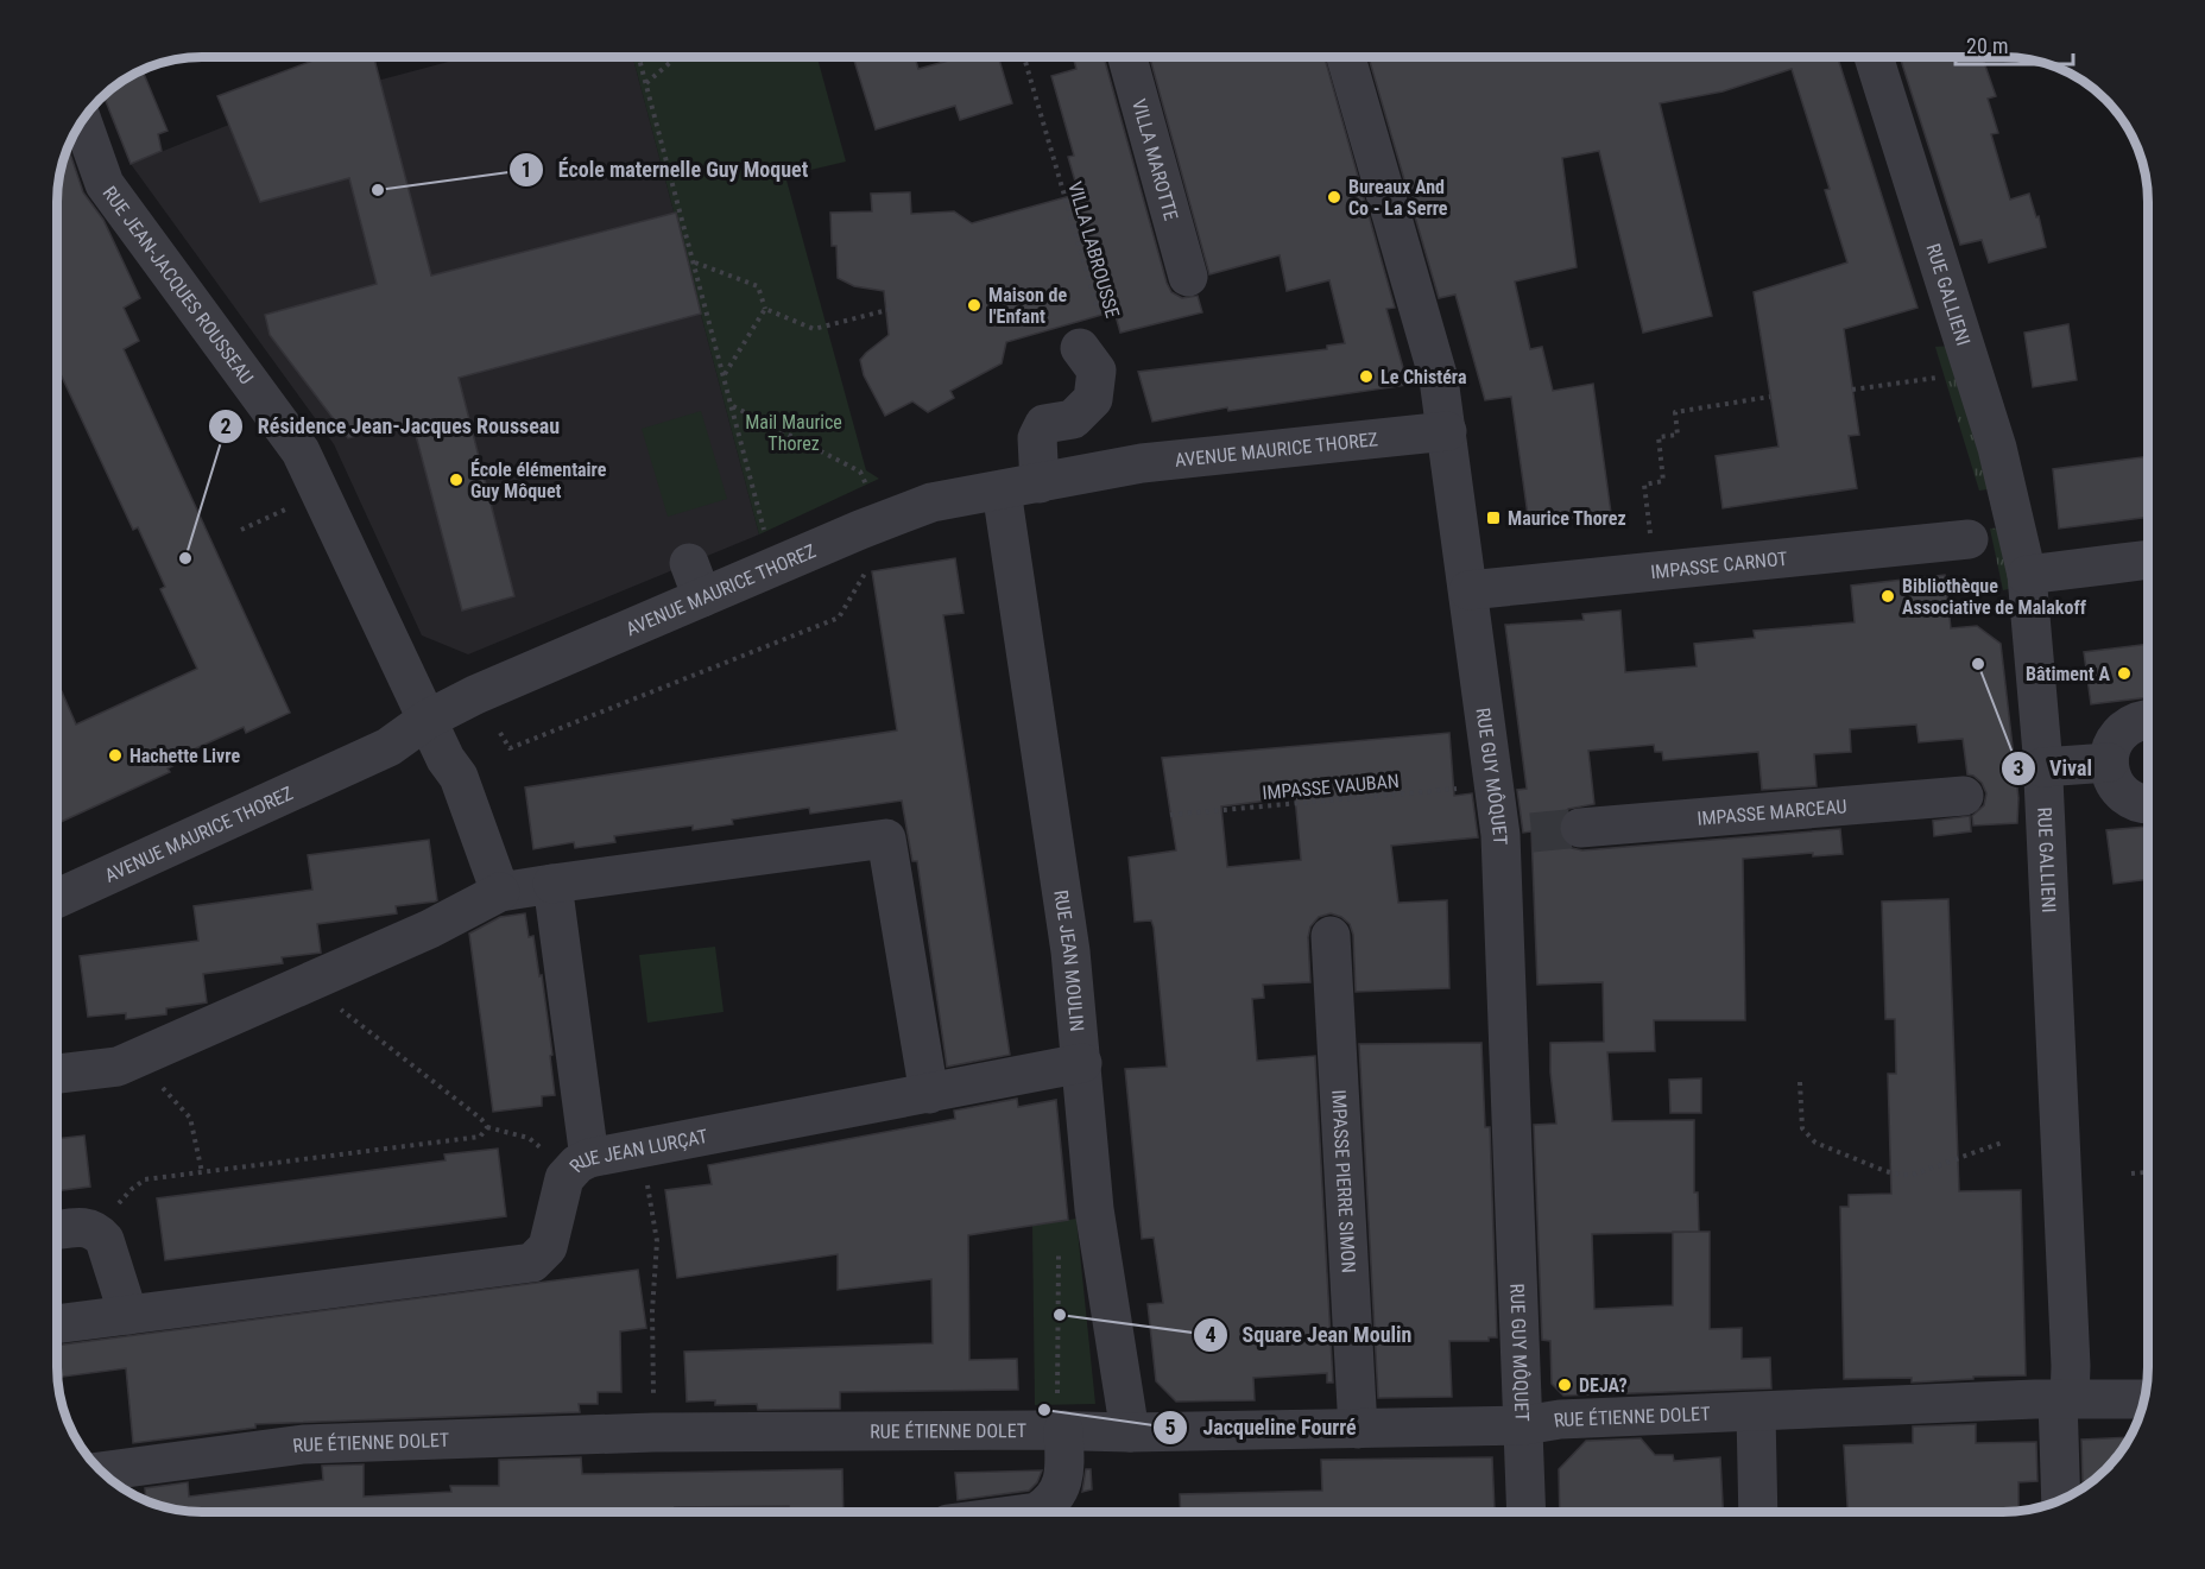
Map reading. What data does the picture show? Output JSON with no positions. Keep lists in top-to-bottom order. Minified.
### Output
{"streets":{"street":["VILLA MAROTTE","RUE JEAN-JACQUES ROUSSEAU","RUE GALLIENI","AVENUE MAURICE THOREZ","IMPASSE CARNOT","RUE GUY MÔQUET","IMPASSE MARCEAU","RUE JEAN MOULIN","RUE JEAN LURÇAT","IMPASSE PIERRE SIMON","RUE ÉTIENNE DOLET"],"path":["VILLA LABROUSSE","IMPASSE VAUBAN"]},"crossings":[["RUE JEAN-JACQUES ROUSSEAU","AVENUE MAURICE THOREZ"],["RUE GALLIENI","RUE ÉTIENNE DOLET"],["AVENUE MAURICE THOREZ","RUE GUY MÔQUET"],["AVENUE MAURICE THOREZ","RUE JEAN MOULIN"],["IMPASSE CARNOT","RUE GUY MÔQUET"],["RUE GUY MÔQUET","IMPASSE VAUBAN"],["RUE GUY MÔQUET","RUE ÉTIENNE DOLET"],["RUE JEAN MOULIN","RUE JEAN LURÇAT"],["RUE JEAN MOULIN","RUE ÉTIENNE DOLET"],["IMPASSE PIERRE SIMON","RUE ÉTIENNE DOLET"]],"parks":["Mail Maurice Thorez"],"places":{"other":["École maternelle Guy Moquet","Bureaux And Co - La Serre","Maison de l'Enfant","Le Chistéra","École élémentaire Guy Môquet","Résidence Jean-Jacques Rousseau","Bibliothèque Associative de Malakoff","Vival","Bâtiment A","Hachette Livre","Square Jean Moulin","DEJA?","Jacqueline Fourré"],"transit":["Maurice Thorez"]},"scale_bar":"20 m"}
